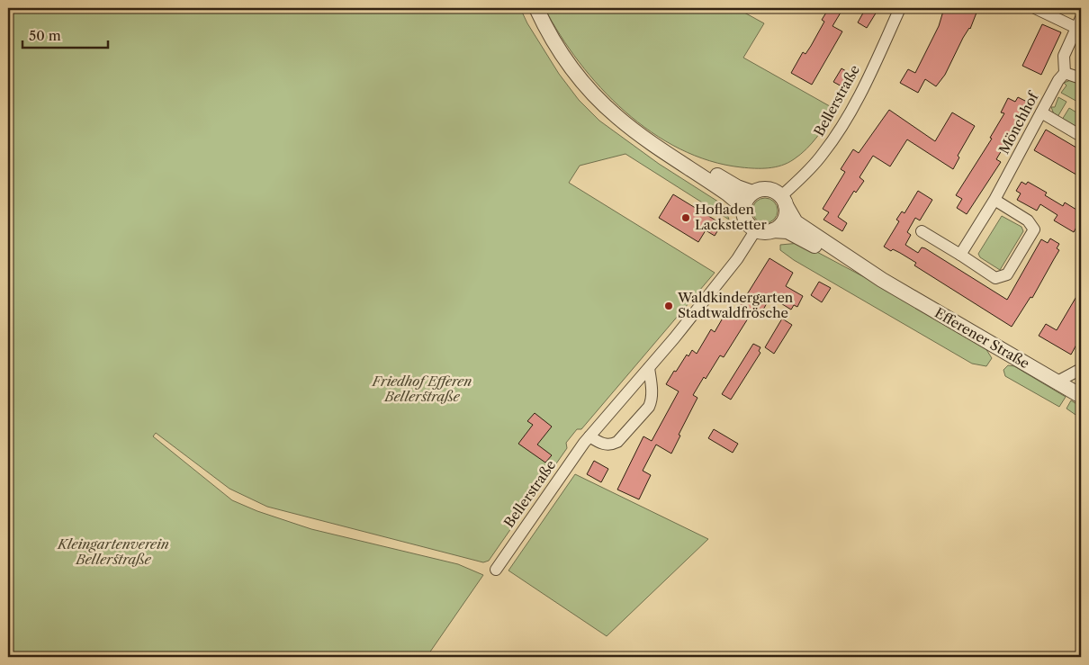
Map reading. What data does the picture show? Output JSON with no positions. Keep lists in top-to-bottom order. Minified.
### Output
{"streets":{"street":["Bellerstraße","Mönchhof","Efferener Straße"]},"crossings":[["Bellerstraße","Efferener Straße"]],"parks":["Friedhof Efferen Bellerstraße","Kleingartenverein Bellerstraße"],"places":["Hofladen Lackstetter","Waldkindergarten Stadtwaldfrösche"],"scale_bar":"50 m"}
